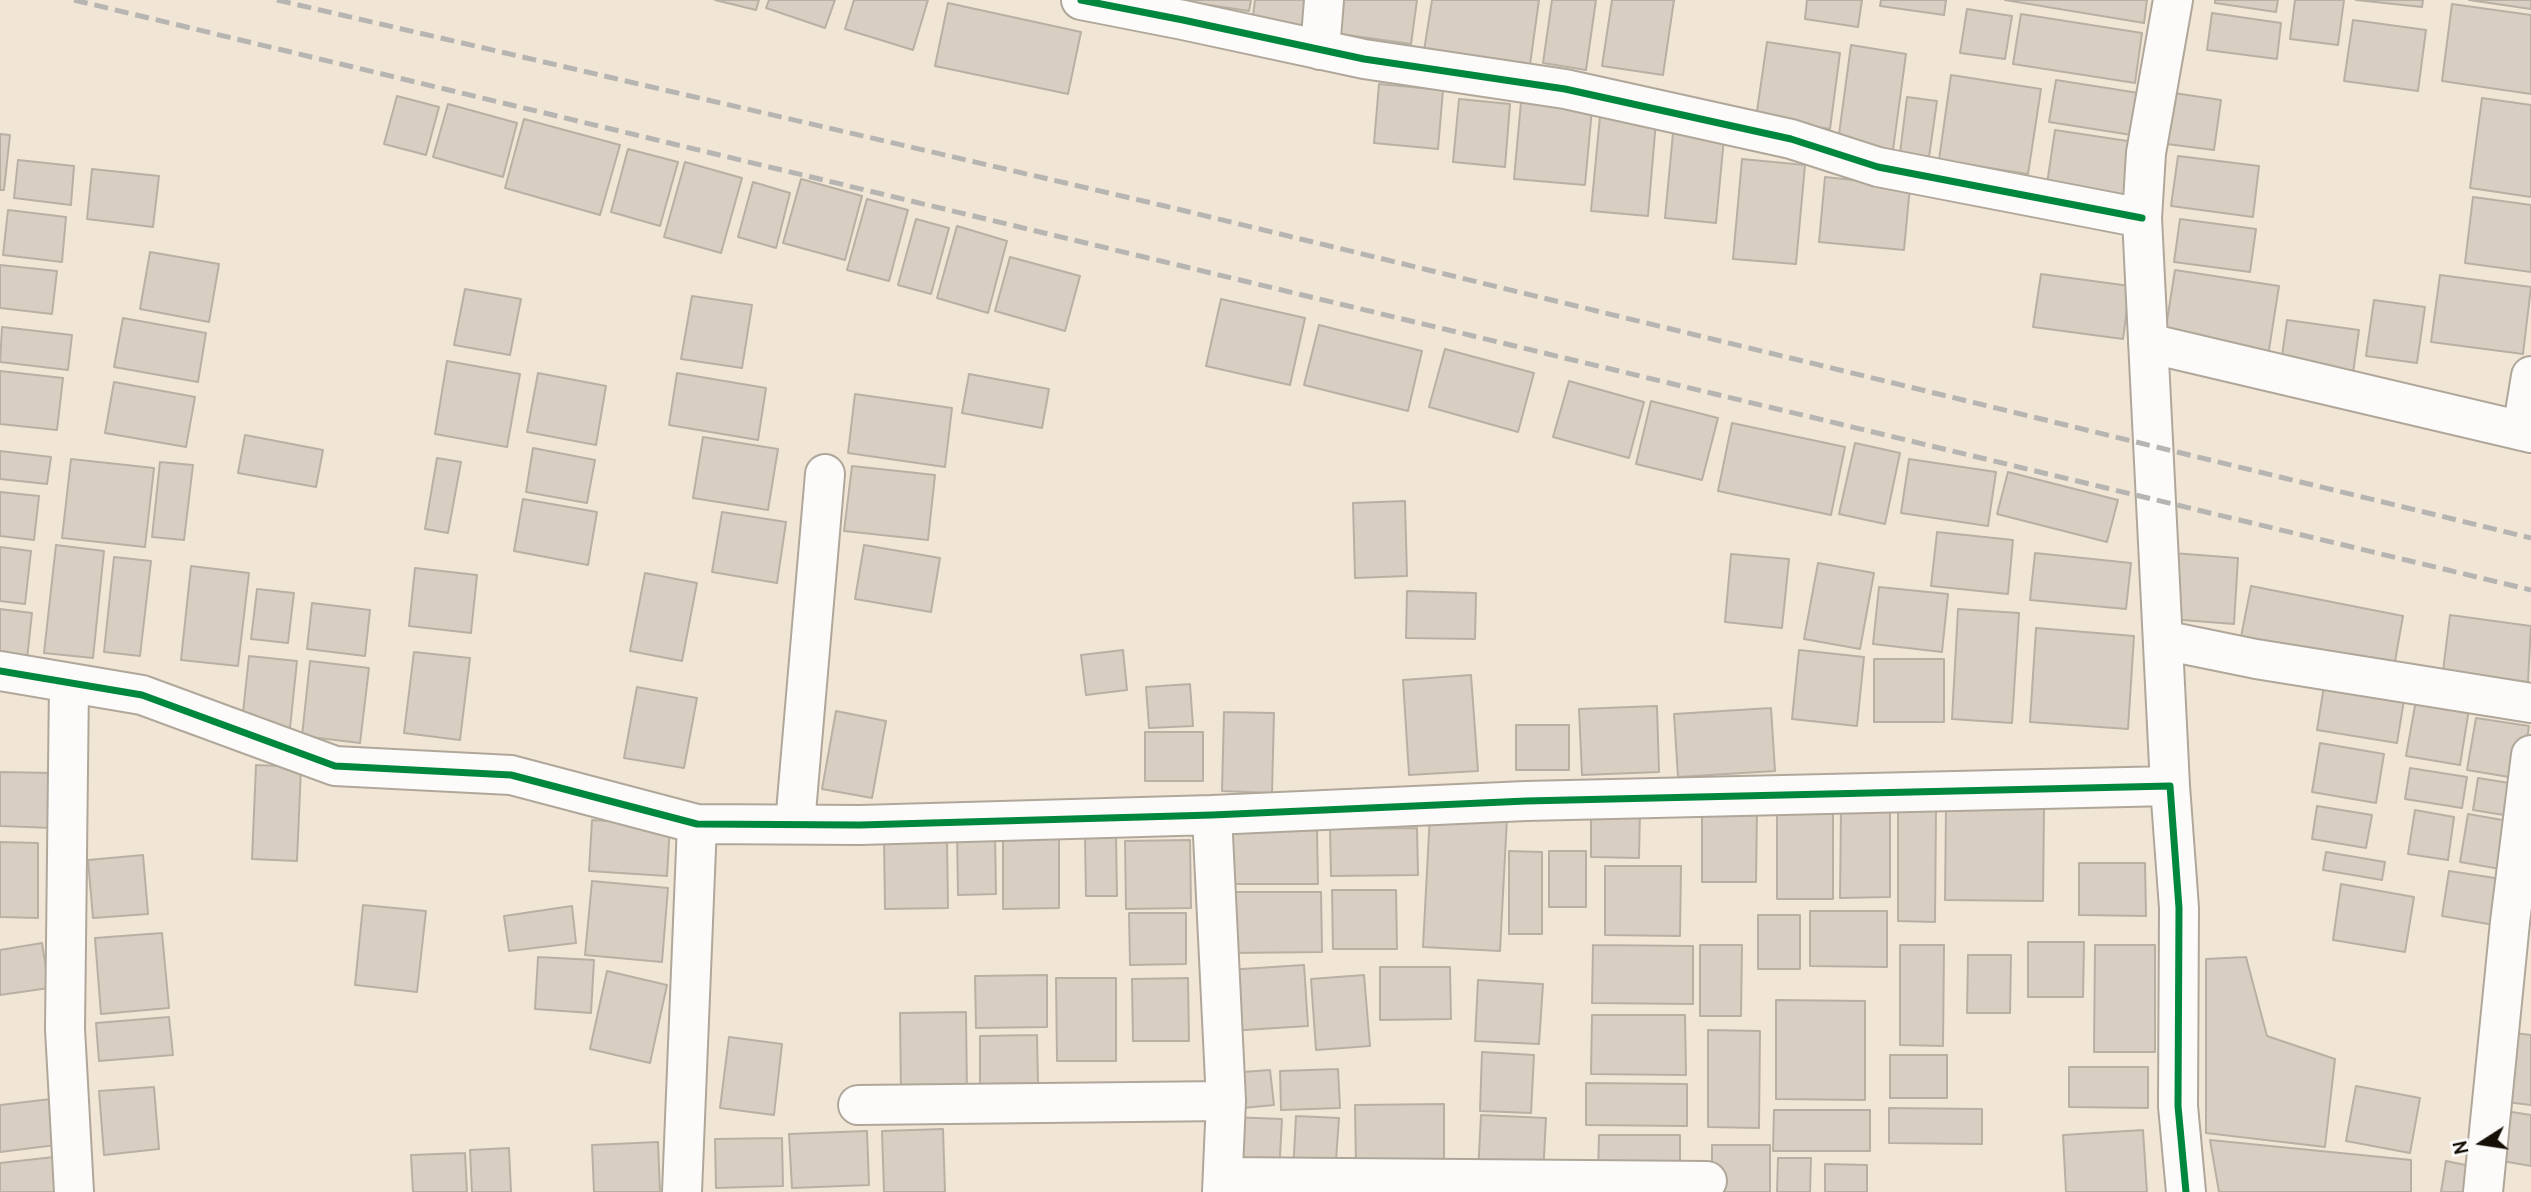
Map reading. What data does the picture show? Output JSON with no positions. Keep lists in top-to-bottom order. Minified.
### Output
{"north":"left"}
